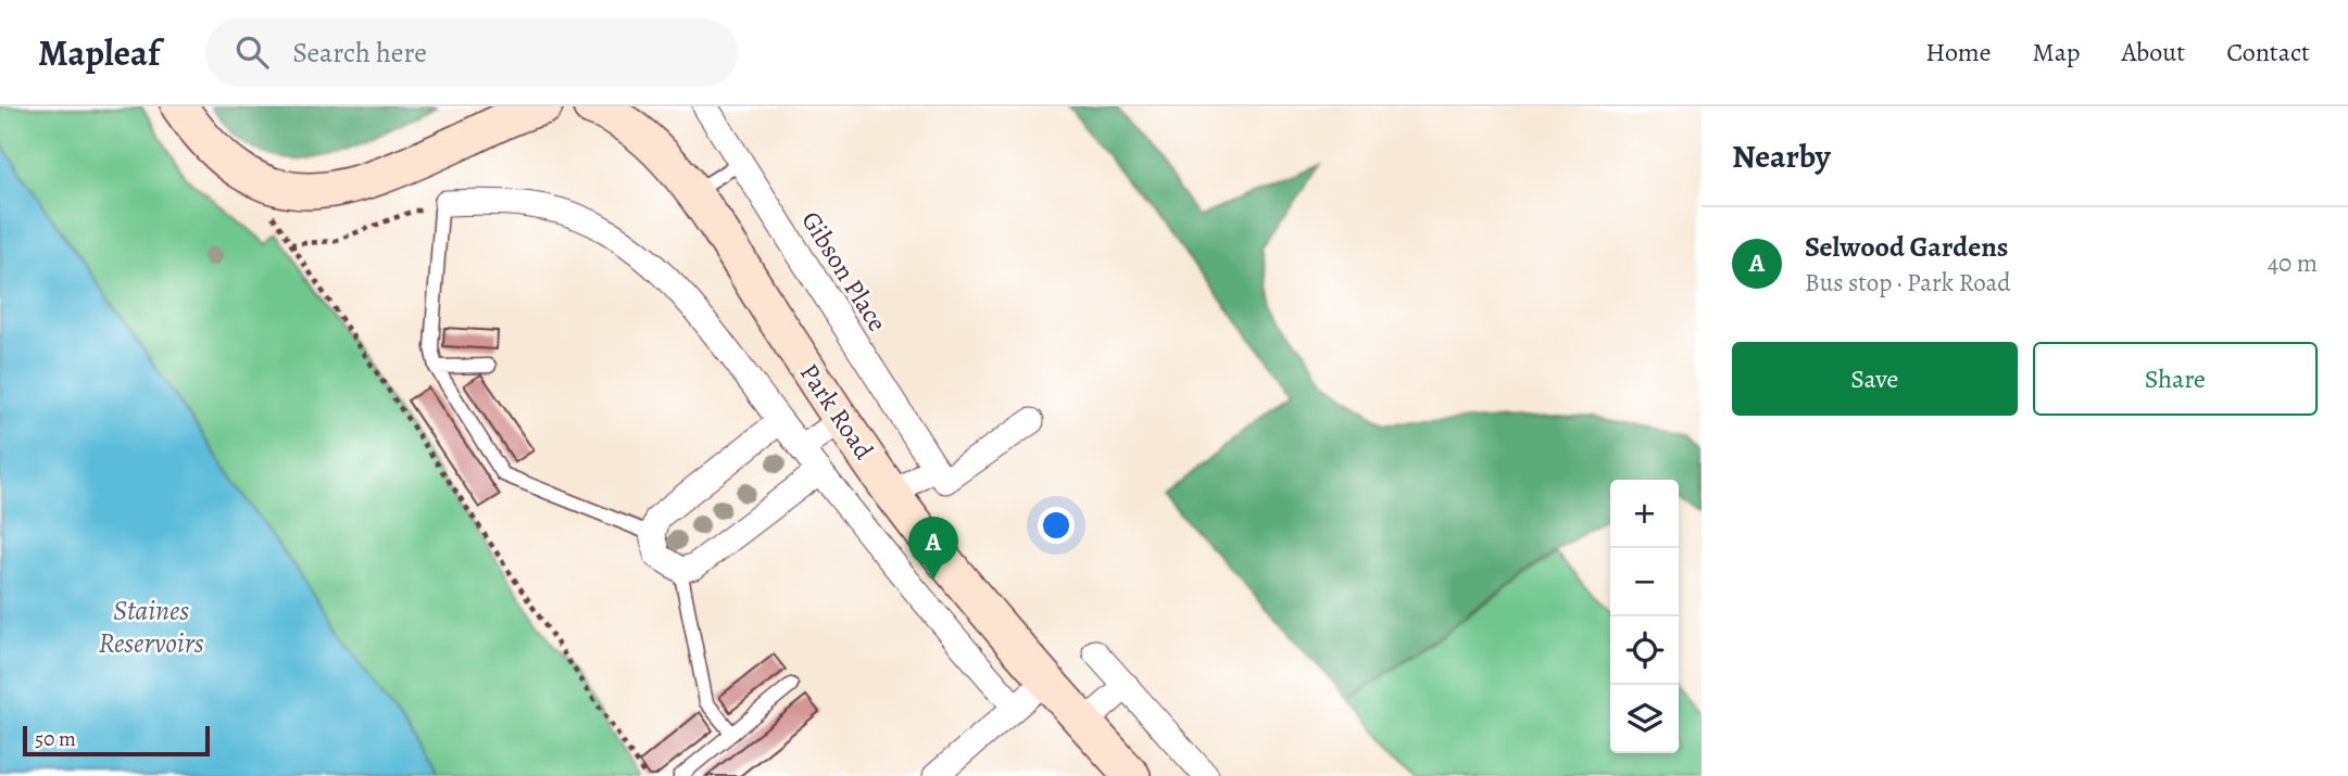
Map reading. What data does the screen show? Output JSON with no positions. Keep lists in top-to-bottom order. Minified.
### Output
{"streets":{"main road":["Park Road"],"street":["Gibson Place"]},"water":["Staines Reservoirs"],"scale_bar":"50 m","page":{"header":"Mapleaf","search":"Search here","nav":["Home","Map","About","Contact"],"heading":"Nearby","list":[{"mark":"A","name":"Selwood Gardens","note":"Bus stop · Park Road","value":"40 m"}],"buttons":["Save","Share"],"map_buttons":["+","−"],"pins":"A","scale":"50 m"}}
